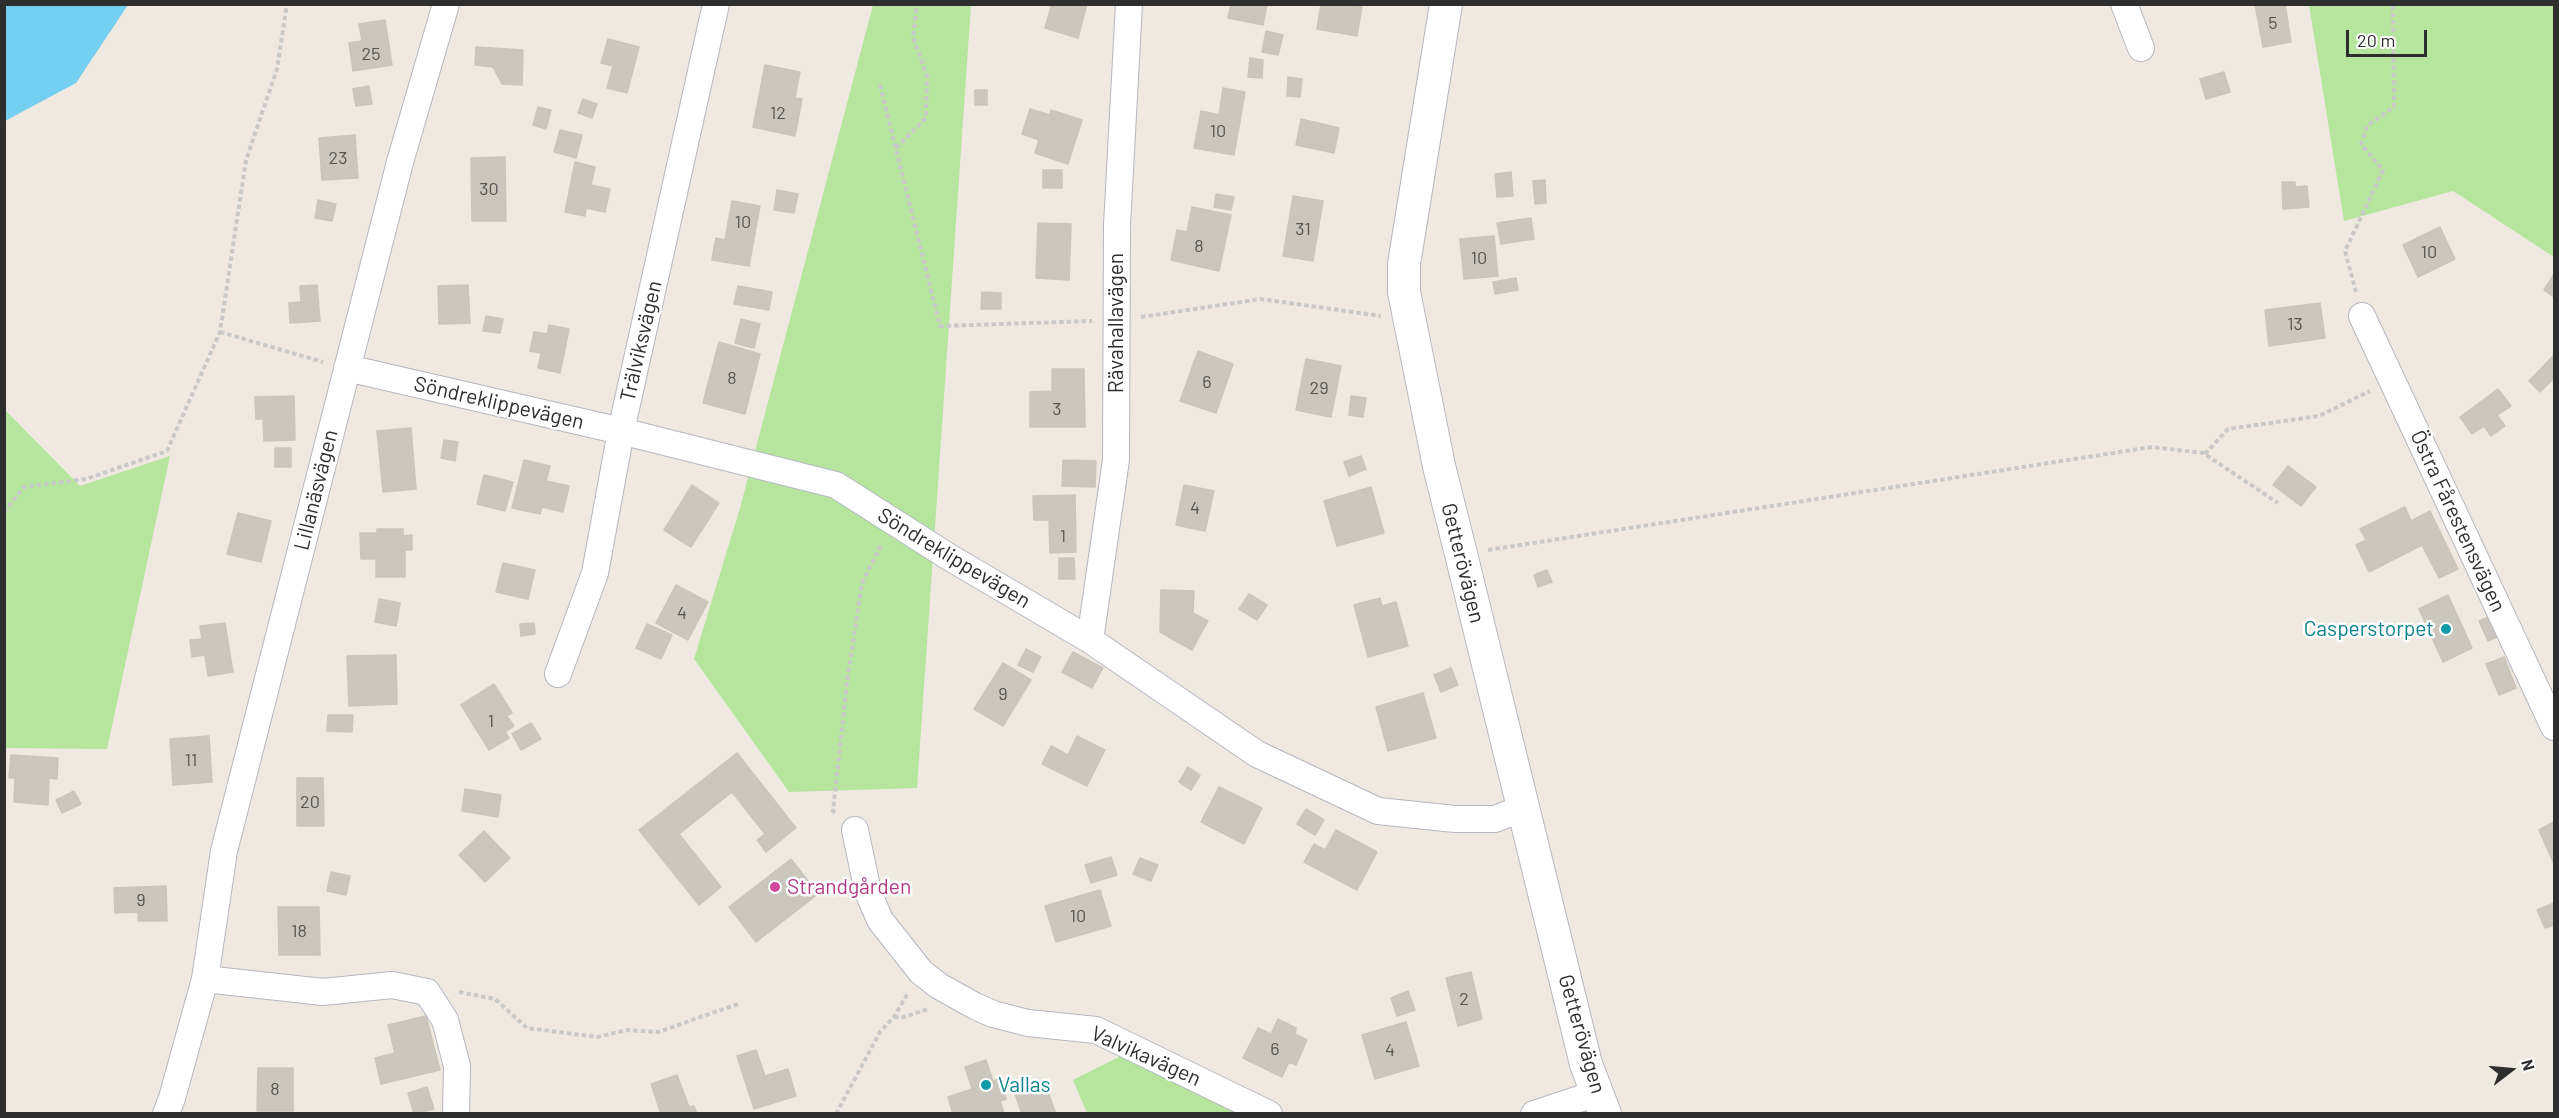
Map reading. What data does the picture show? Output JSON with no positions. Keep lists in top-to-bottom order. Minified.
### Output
{"streets":{"street":["Rävahallavägen","Trälviksvägen","Söndreklippevägen","Lillanäsvägen","Östra Fårestensvägen","Getterövägen","Valvikavägen"]},"crossings":[["Rävahallavägen","Söndreklippevägen"],["Trälviksvägen","Söndreklippevägen"],["Söndreklippevägen","Lillanäsvägen"],["Söndreklippevägen","Getterövägen"]],"places":["Casperstorpet","Strandgården","Vallas"],"house_numbers":["5","25","12","10","23","30","10","31","8","10","10","13","8","6","29","3","4","1","4","9","1","11","20","9","10","18","2","6","4","8"],"scale_bar":"20 m","north":"right"}
